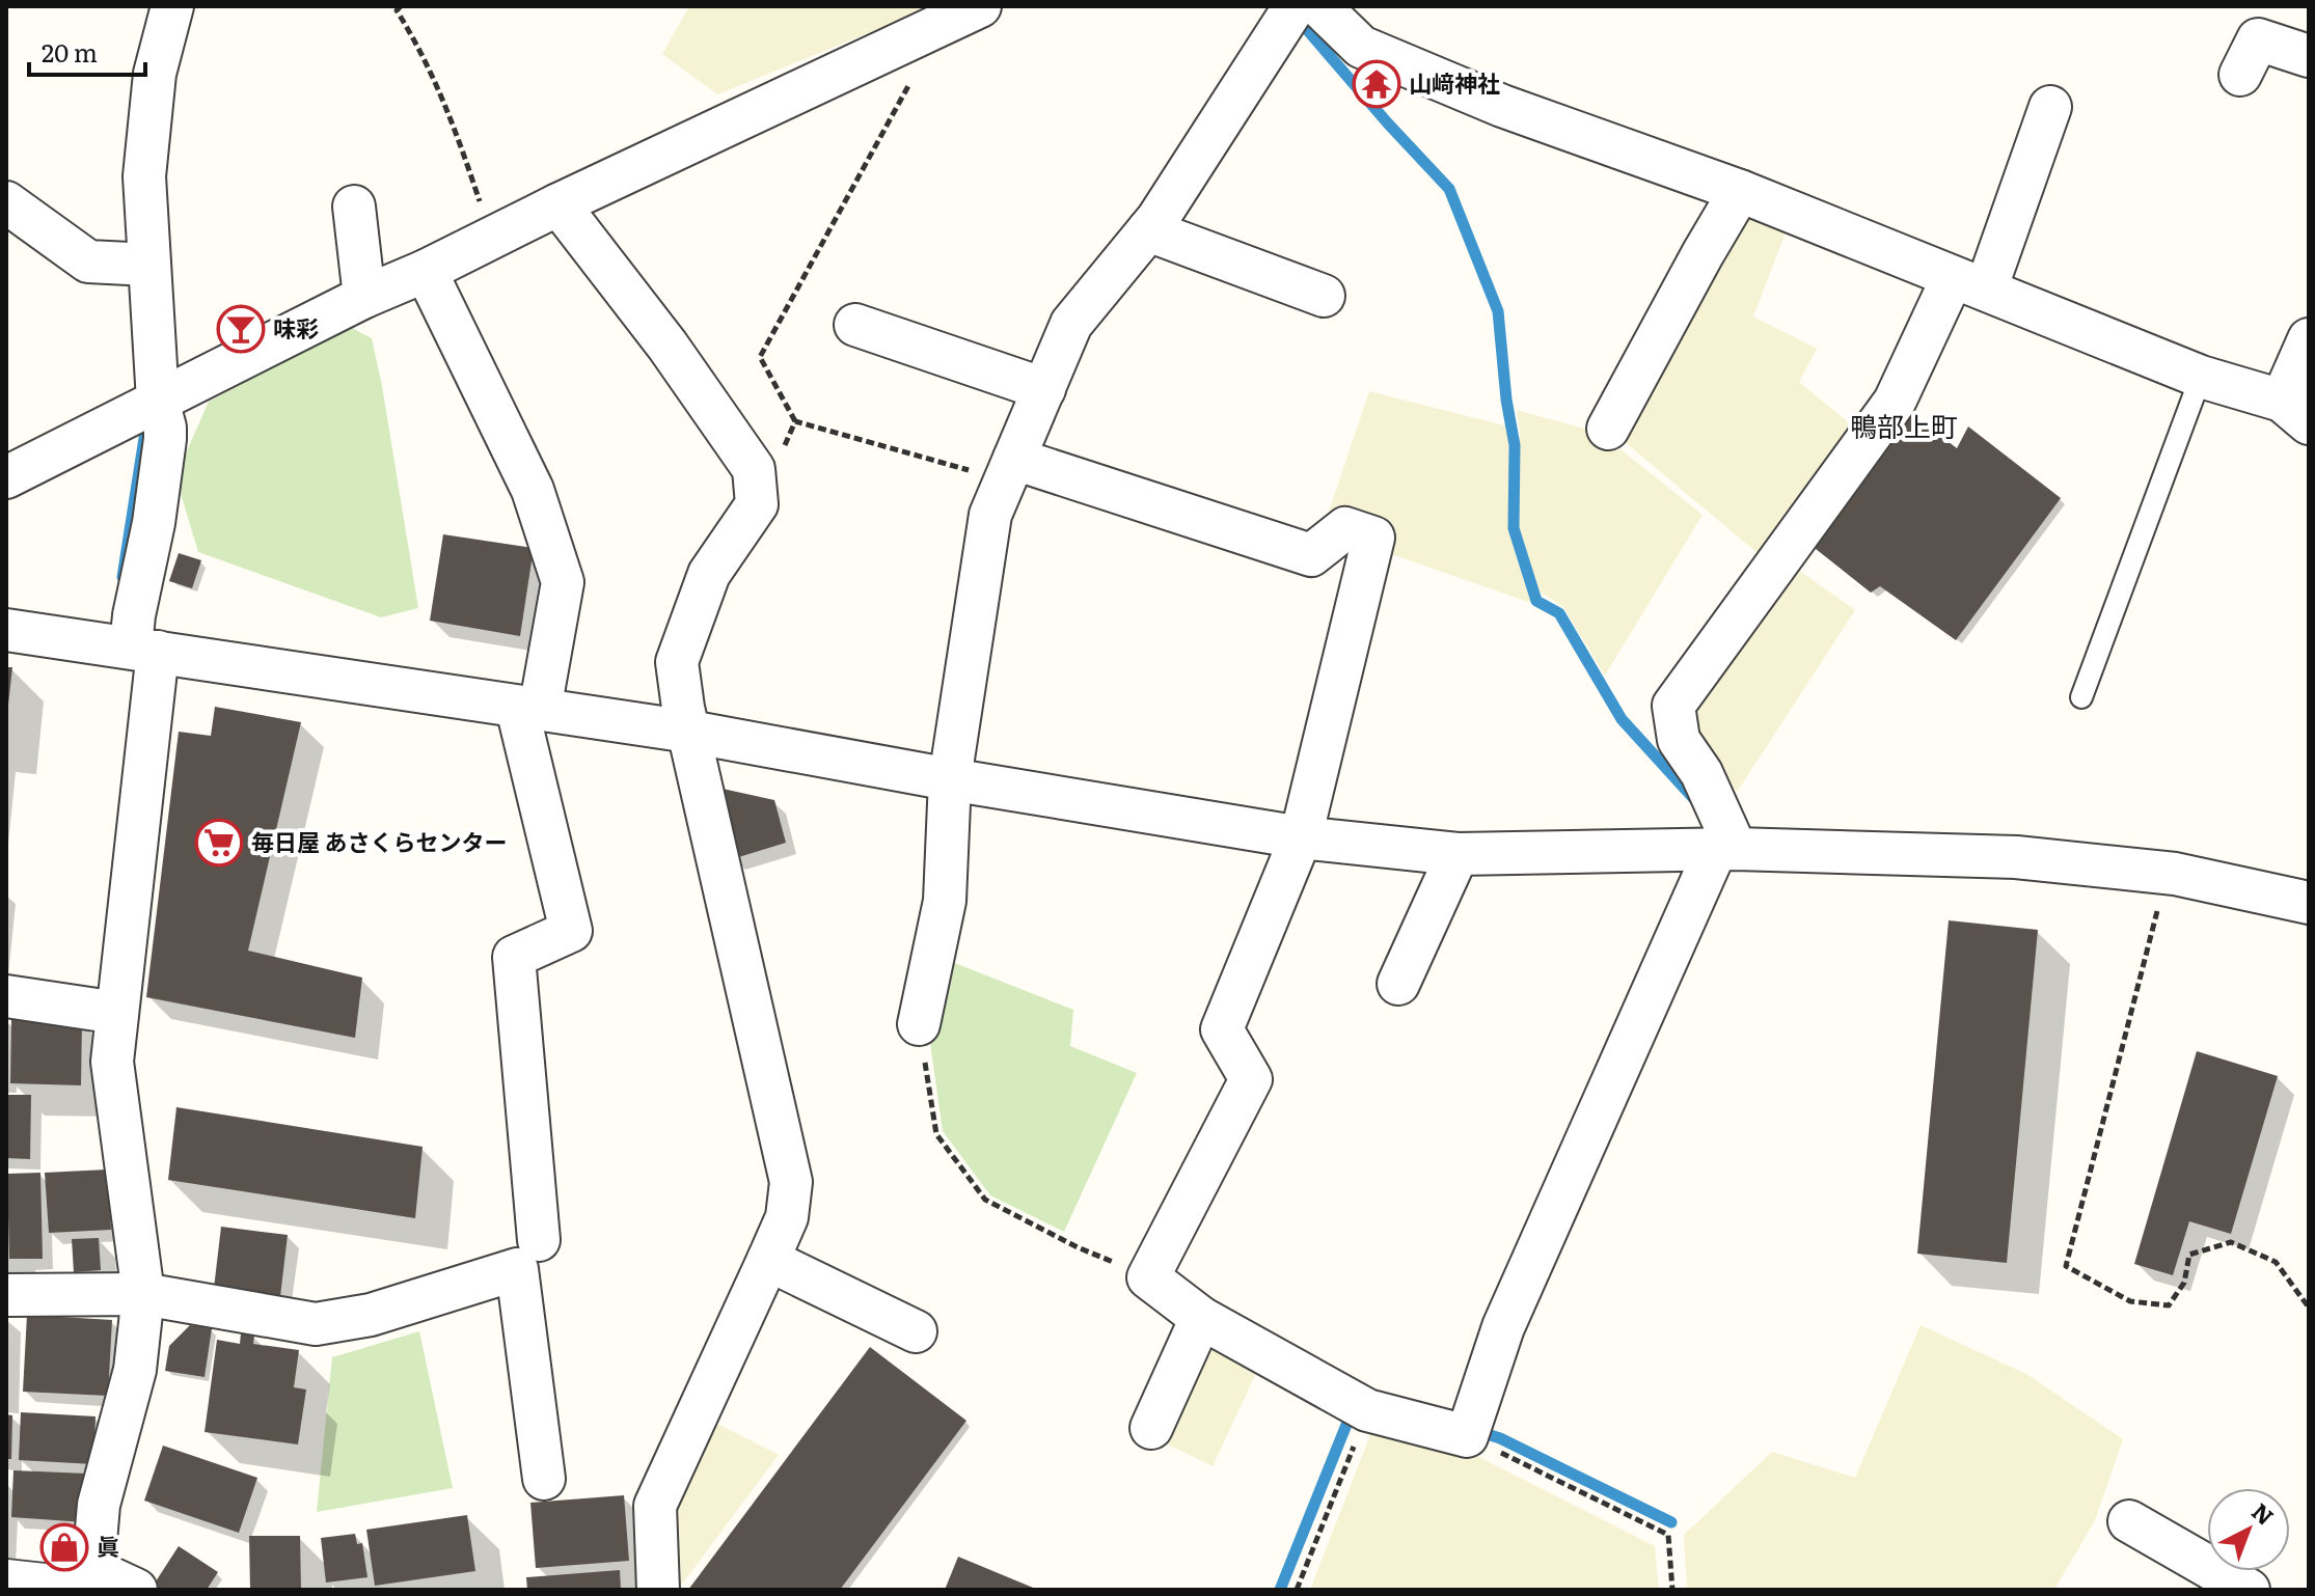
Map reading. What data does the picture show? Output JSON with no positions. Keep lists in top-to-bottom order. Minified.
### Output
{"districts":["鴨部上町"],"places":{"temple":["山﨑神社"],"bar":["味彩"],"supermarket":["毎日屋 あさくらセンター"],"shop":["眞"]},"scale_bar":"20 m","north":"top right"}
